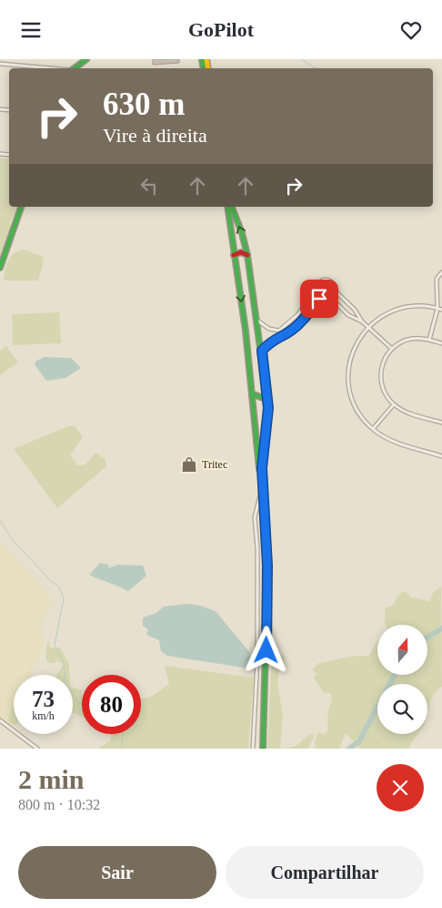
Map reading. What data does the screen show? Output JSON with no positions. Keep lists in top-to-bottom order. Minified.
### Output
{"places":{"shop":["Tritec"]},"north":"top","page":{"header":"GoPilot","turn":["630 m","Vire à direita"],"speed":"73 km/h","limit":"80","heading":["2 min","800 m · 10:32"],"buttons":["Sair","Compartilhar"]}}
